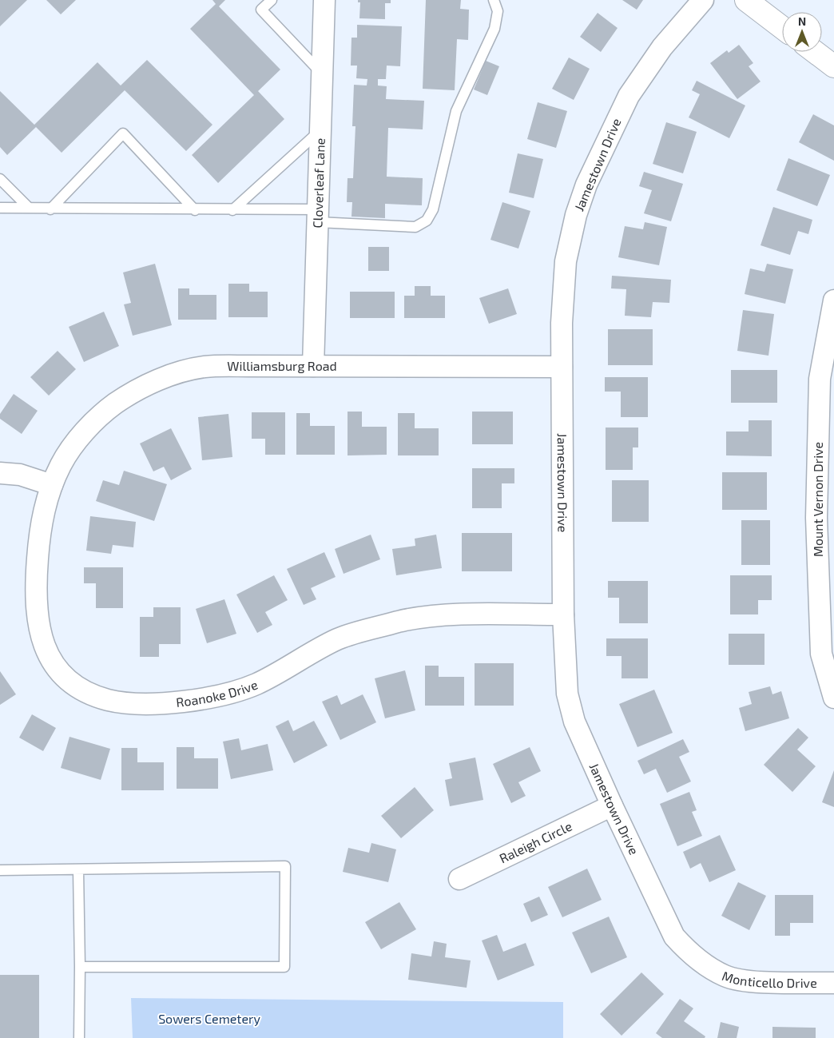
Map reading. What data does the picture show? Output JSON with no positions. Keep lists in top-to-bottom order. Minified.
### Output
{"streets":{"street":["Jamestown Drive","Cloverleaf Lane","Williamsburg Road","Mount Vernon Drive","Roanoke Drive","Raleigh Circle","Monticello Drive"]},"crossings":[["Jamestown Drive","Williamsburg Road"],["Jamestown Drive","Roanoke Drive"],["Jamestown Drive","Raleigh Circle"],["Jamestown Drive","Monticello Drive"],["Cloverleaf Lane","Williamsburg Road"],["Williamsburg Road","Roanoke Drive"]],"parks":["Sowers Cemetery"],"north":"top"}
